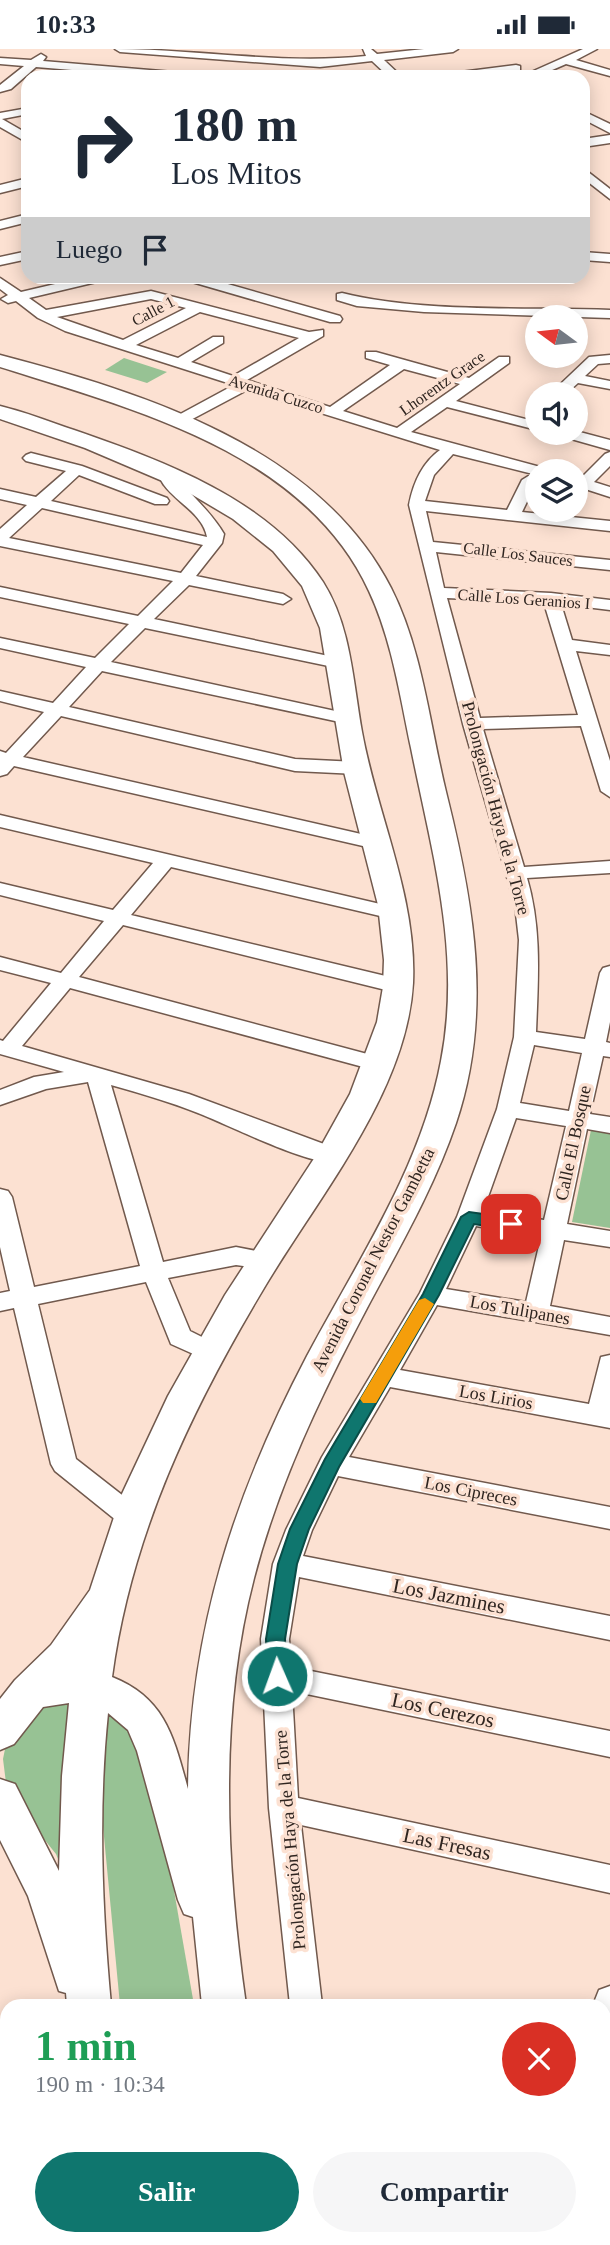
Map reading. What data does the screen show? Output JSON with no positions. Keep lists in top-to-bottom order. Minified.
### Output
{"streets":{"highway":["Avenida Coronel Nestor Gambetta"],"street":["Calle 1","Lhorentz Grace","Avenida Cuzco","Calle Los Sauces","Calle Los Geranios I","Prolongación Haya de la Torre","Calle El Bosque","Los Tulipanes","Los Lirios","Los Cipreces","Los Jazmines","Los Cerezos","Las Fresas"]},"crossings":[["Calle 1","Avenida Cuzco"],["Lhorentz Grace","Avenida Cuzco"],["Calle Los Sauces","Prolongación Haya de la Torre"],["Calle Los Geranios I","Prolongación Haya de la Torre"],["Prolongación Haya de la Torre","Los Tulipanes"],["Prolongación Haya de la Torre","Los Lirios"],["Prolongación Haya de la Torre","Los Cipreces"],["Prolongación Haya de la Torre","Los Jazmines"],["Prolongación Haya de la Torre","Los Cerezos"],["Prolongación Haya de la Torre","Las Fresas"],["Calle El Bosque","Los Tulipanes"]],"north":"left","page":{"status":"10:33","turn":["180 m","Los Mitos"],"then":"Luego","heading":["1 min","190 m · 10:34"],"buttons":["Salir","Compartir"]}}
